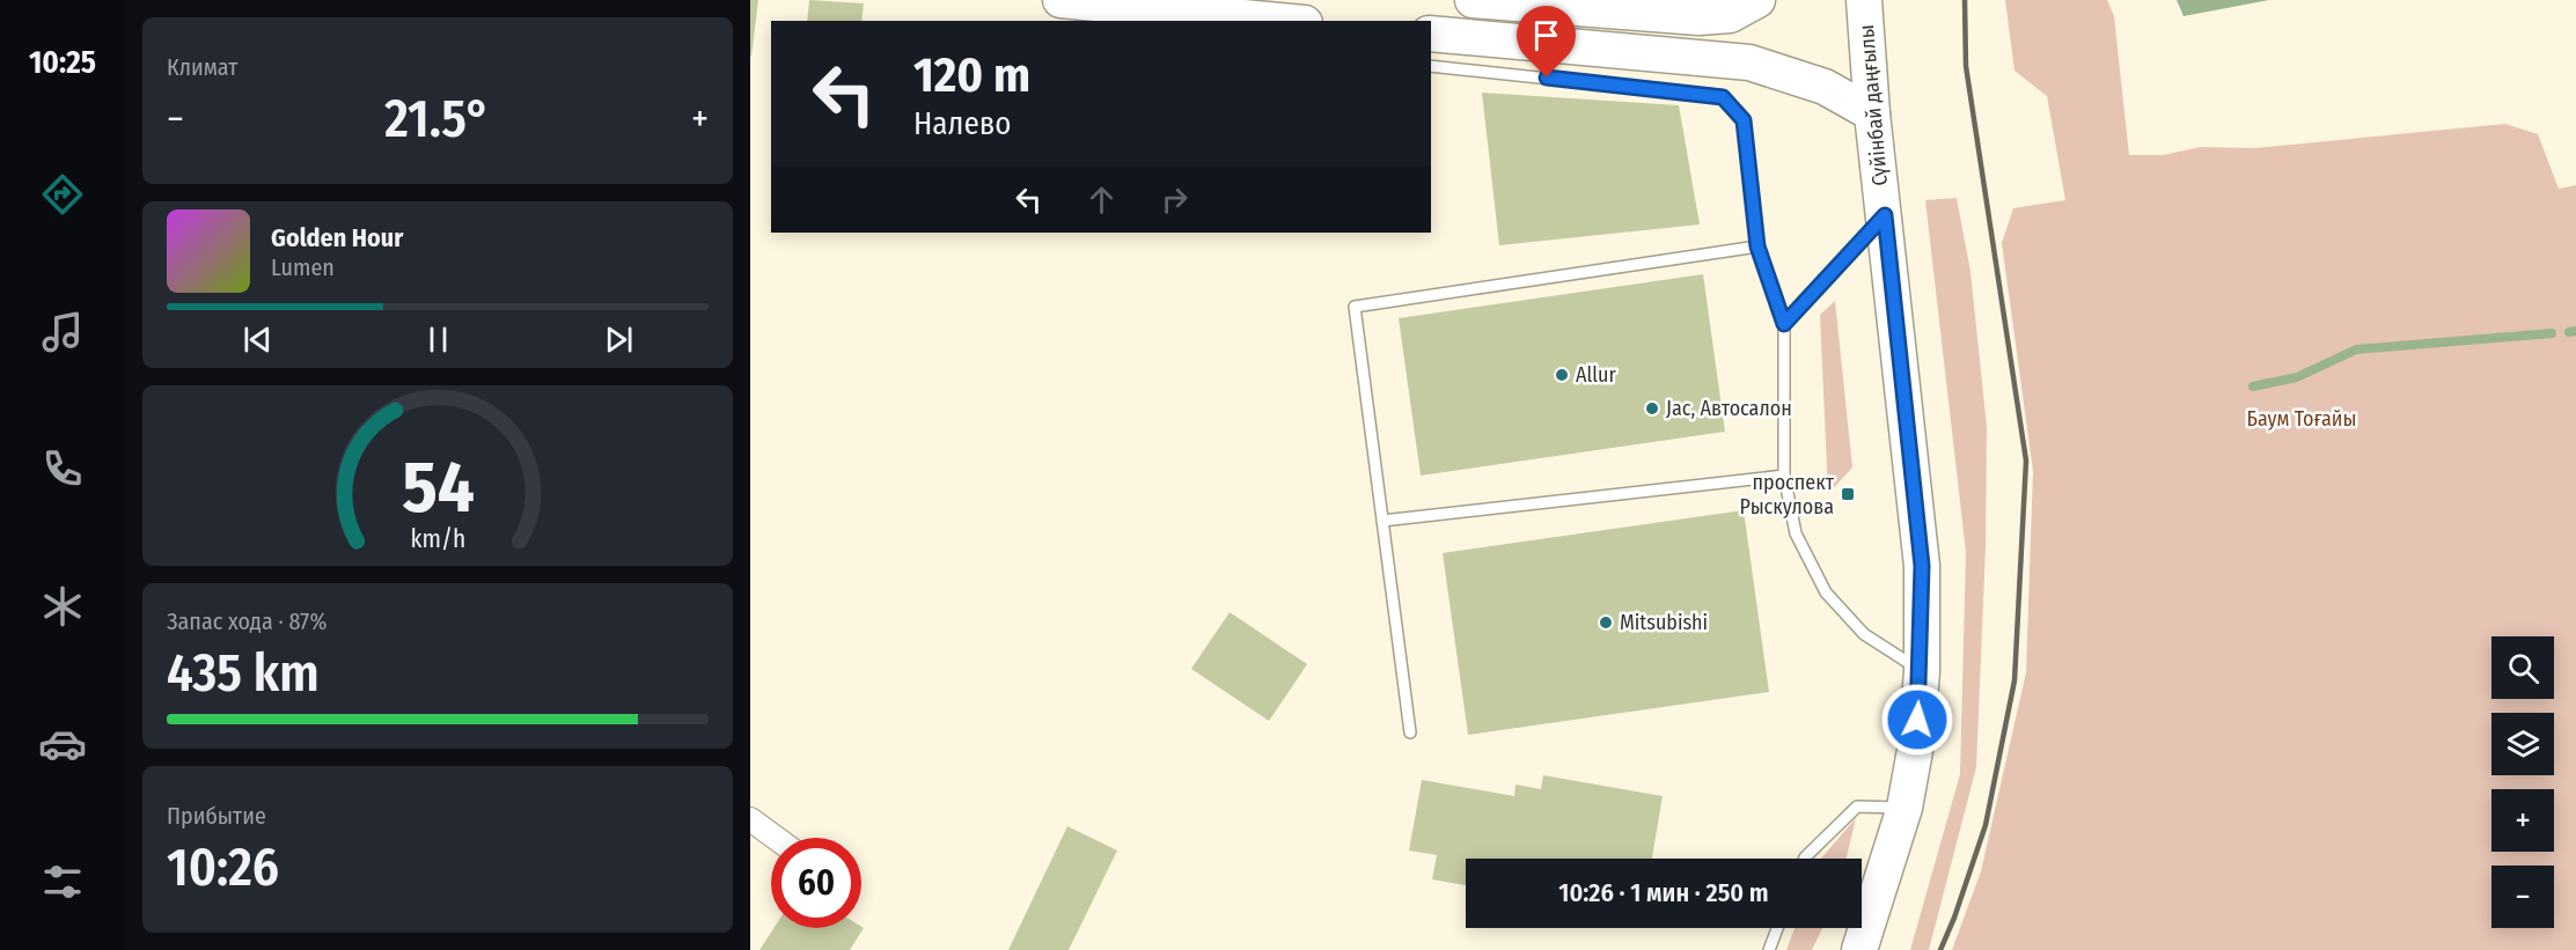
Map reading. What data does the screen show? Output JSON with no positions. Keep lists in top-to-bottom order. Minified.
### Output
{"streets":{"main road":["Сүйінбай даңғылы"]},"parks":["Баум Тоғайы"],"places":{"other":["Allur","Jac, Автосалон","Mitsubishi"],"transit":["проспект Рыскулова"]},"page":{"tabs":"10:25","tile":["Климат",["Запас хода · 87%","435 km"],["Прибытие","10:26"]],"turn":["120 m","Налево"],"heat":["−","21.5°","+"],"song":["Golden Hour","Lumen"],"map_buttons":["+","−"],"limit":"60","trip":"10:26 · 1 мин · 250 m","gauge":["54","km/h"]}}
